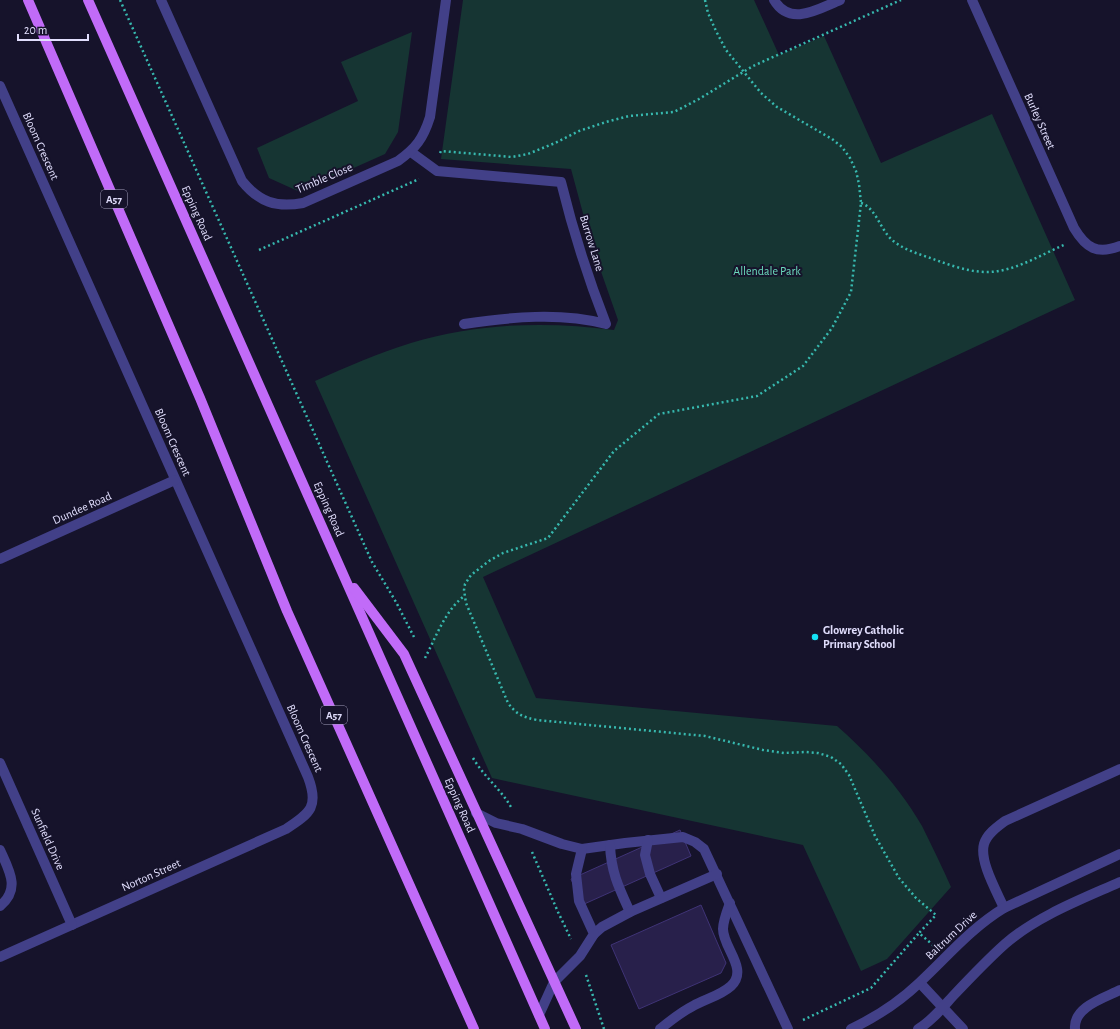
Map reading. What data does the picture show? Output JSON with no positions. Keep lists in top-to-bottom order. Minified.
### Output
{"streets":{"main road":["A57","Epping Road"],"street":["Burley Street","Bloom Crescent","Timble Close","Burrow Lane","Dundee Road","Sunfield Drive","Norton Street","Baltrum Drive"]},"crossings":[["Bloom Crescent","Dundee Road"],["Bloom Crescent","Norton Street"],["Sunfield Drive","Norton Street"]],"parks":["Allendale Park"],"places":["Glowrey Catholic Primary School"],"scale_bar":"20 m"}
